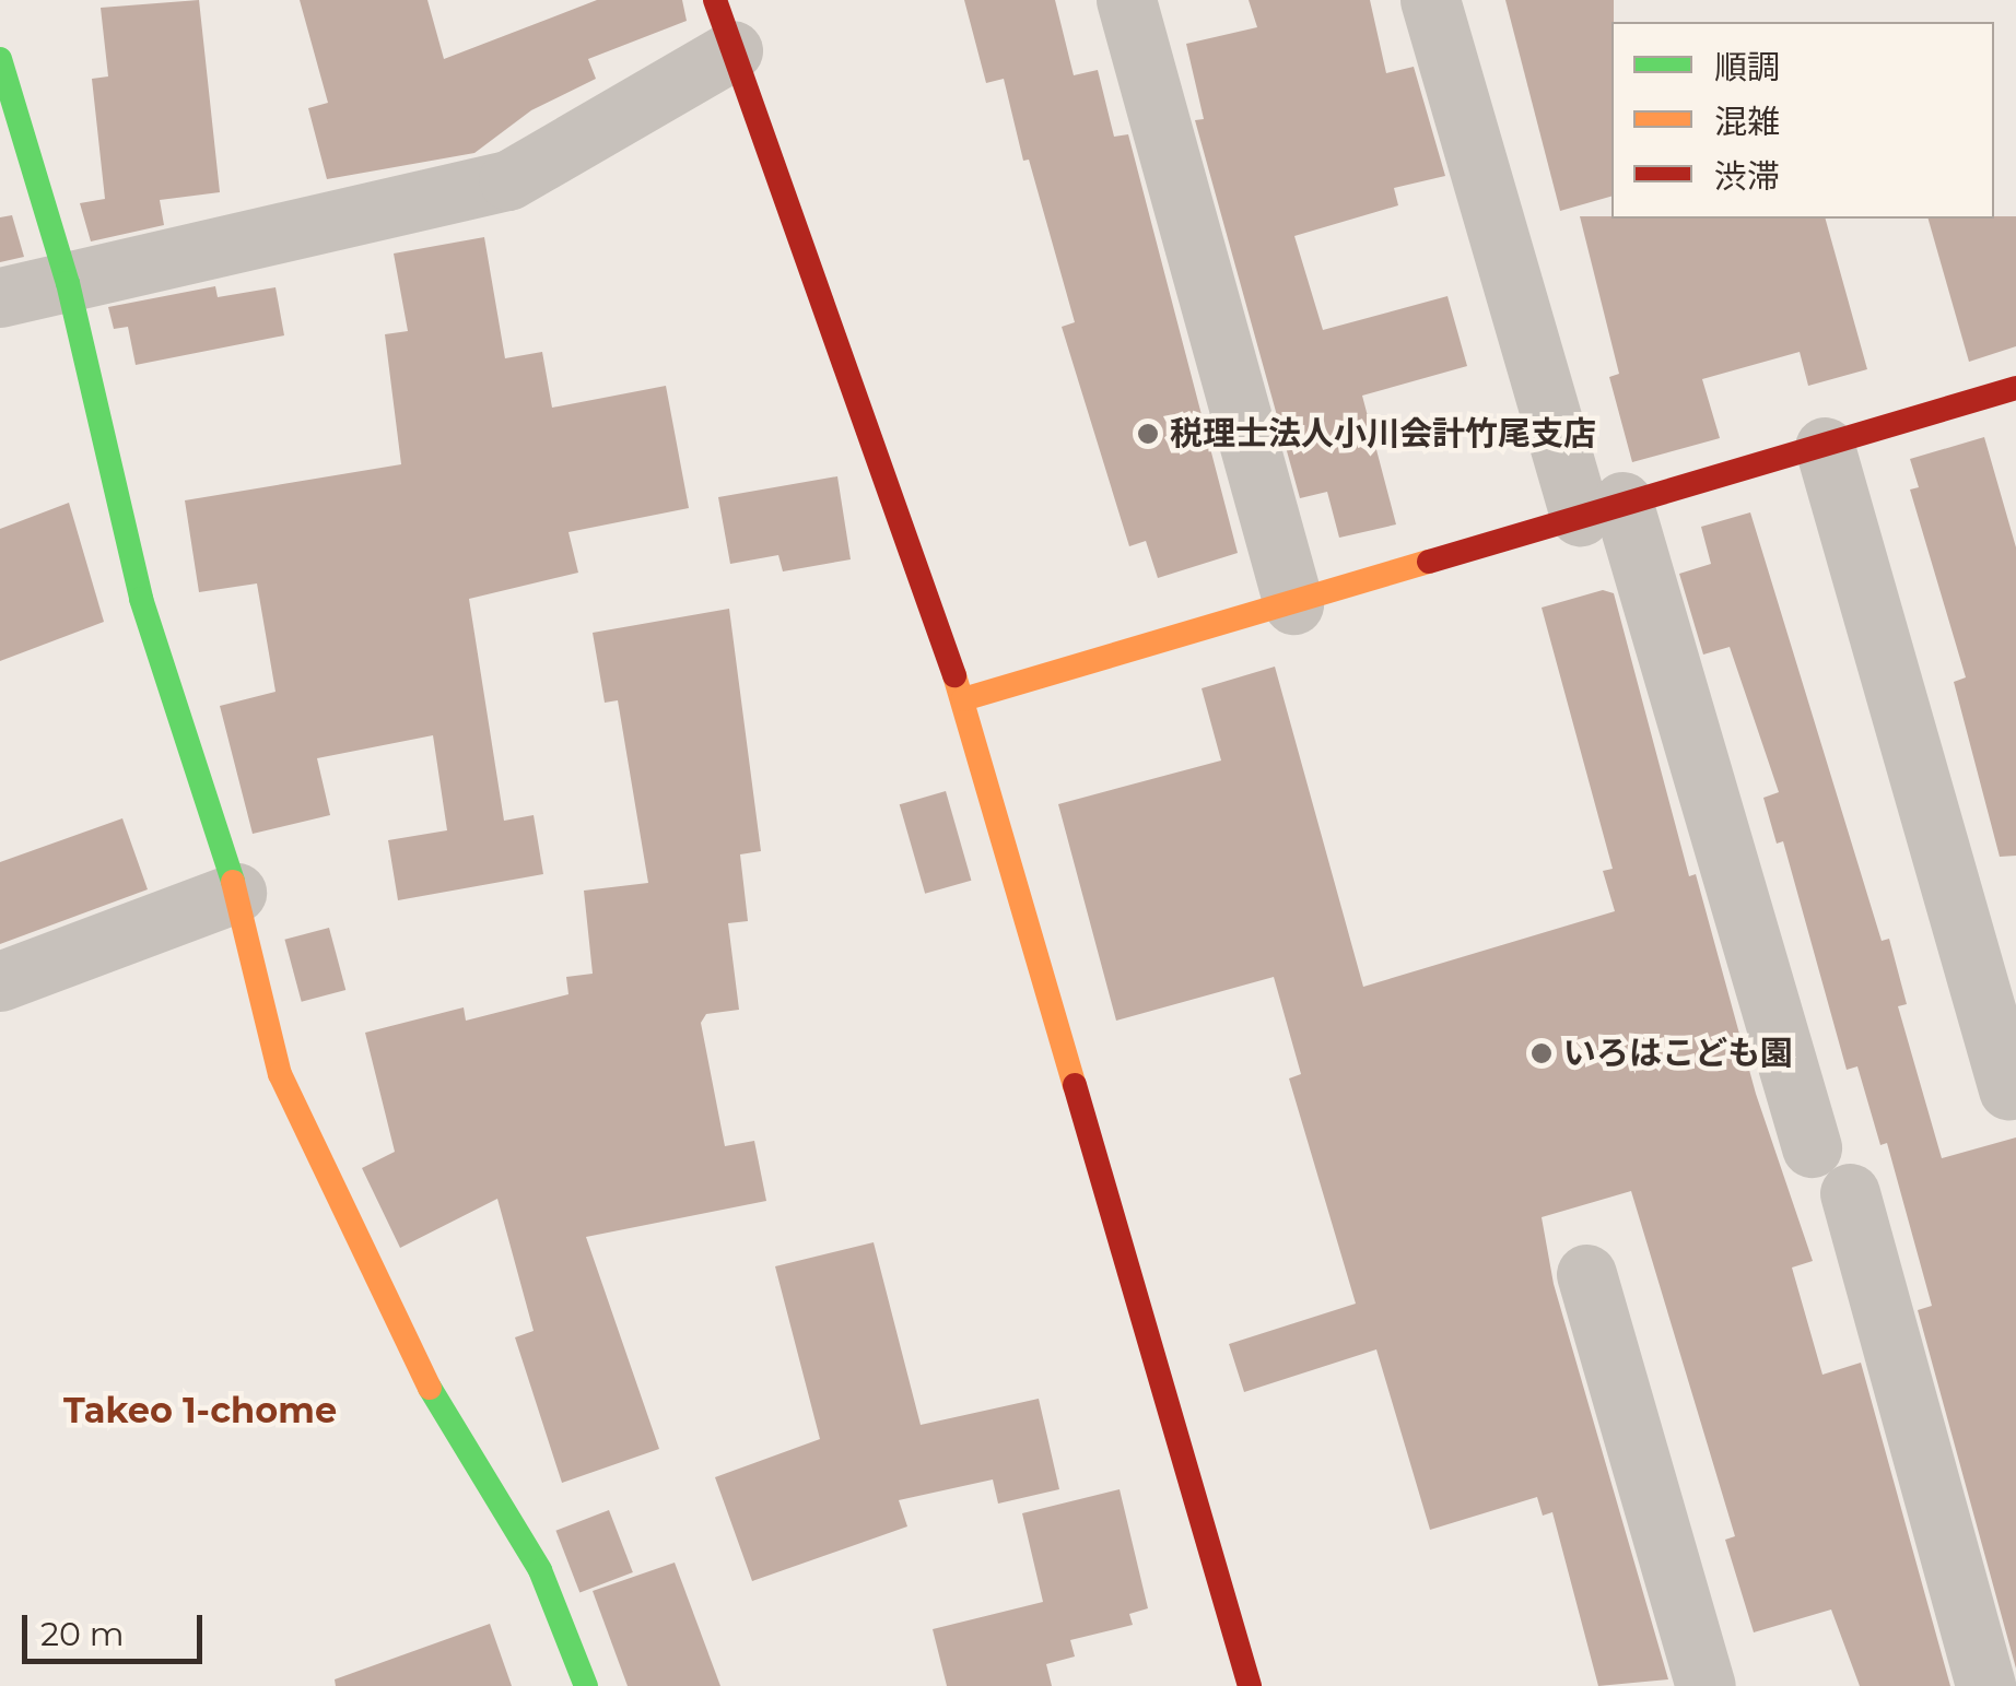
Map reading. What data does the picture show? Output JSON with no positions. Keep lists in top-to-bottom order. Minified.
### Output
{"districts":["Takeo 1-chome"],"places":["税理士法人小川会計竹尾支店","いろはこども園"],"legend":["順調","混雑","渋滞"],"scale_bar":"20 m"}
